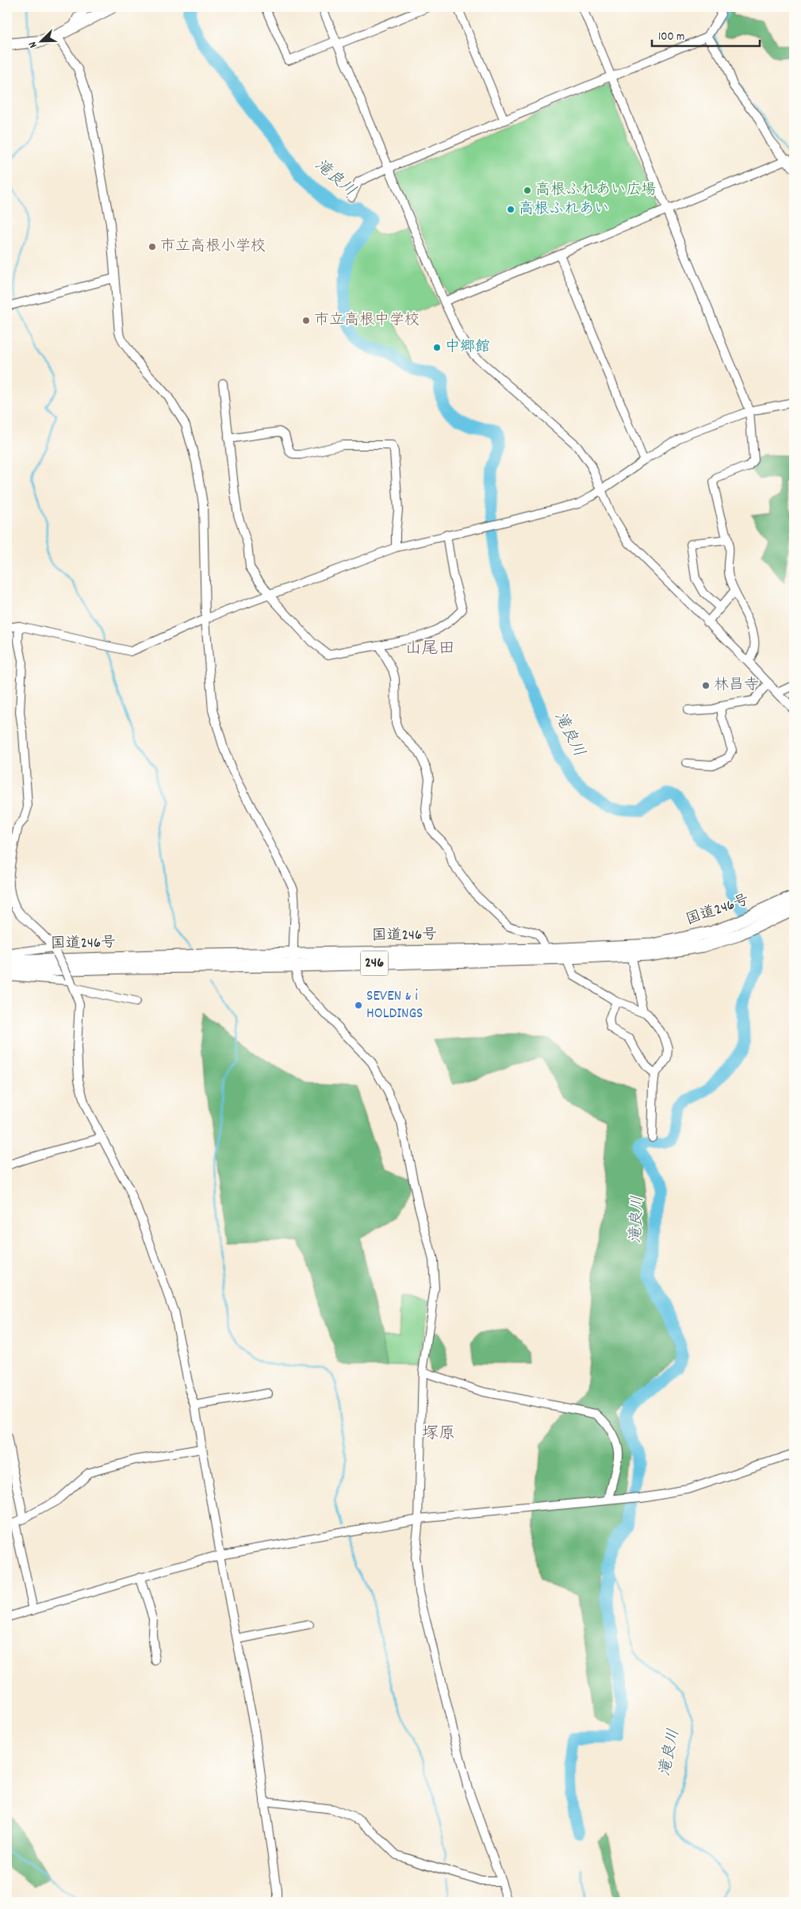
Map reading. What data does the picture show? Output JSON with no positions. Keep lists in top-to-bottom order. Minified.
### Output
{"streets":{"highway":["国道246号","246"]},"districts":["山尾田","塚原"],"water":["滝良川"],"places":["高根ふれあい広場","高根ふれあい","市立高根小学校","市立高根中学校","中郷館","林昌寺","SEVEN & i HOLDINGS"],"scale_bar":"100 m","north":"bottom left"}
